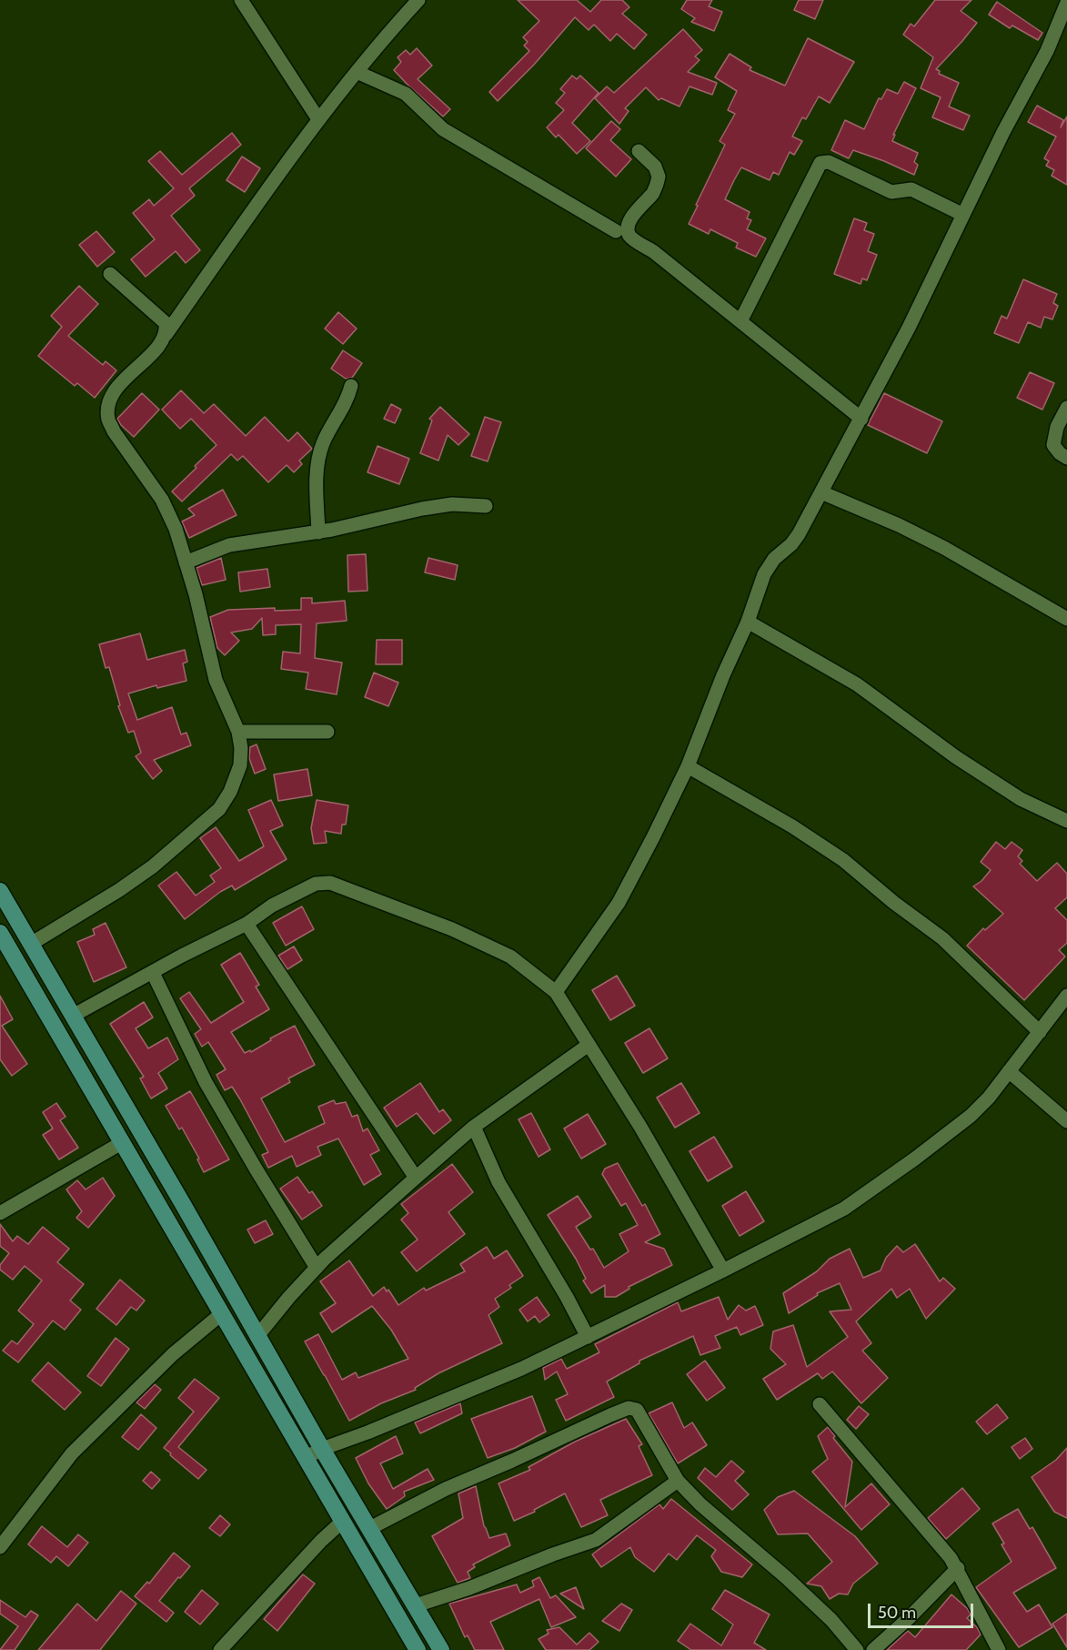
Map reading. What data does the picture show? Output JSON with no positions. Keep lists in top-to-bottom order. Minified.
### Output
{"scale_bar":"50 m"}
